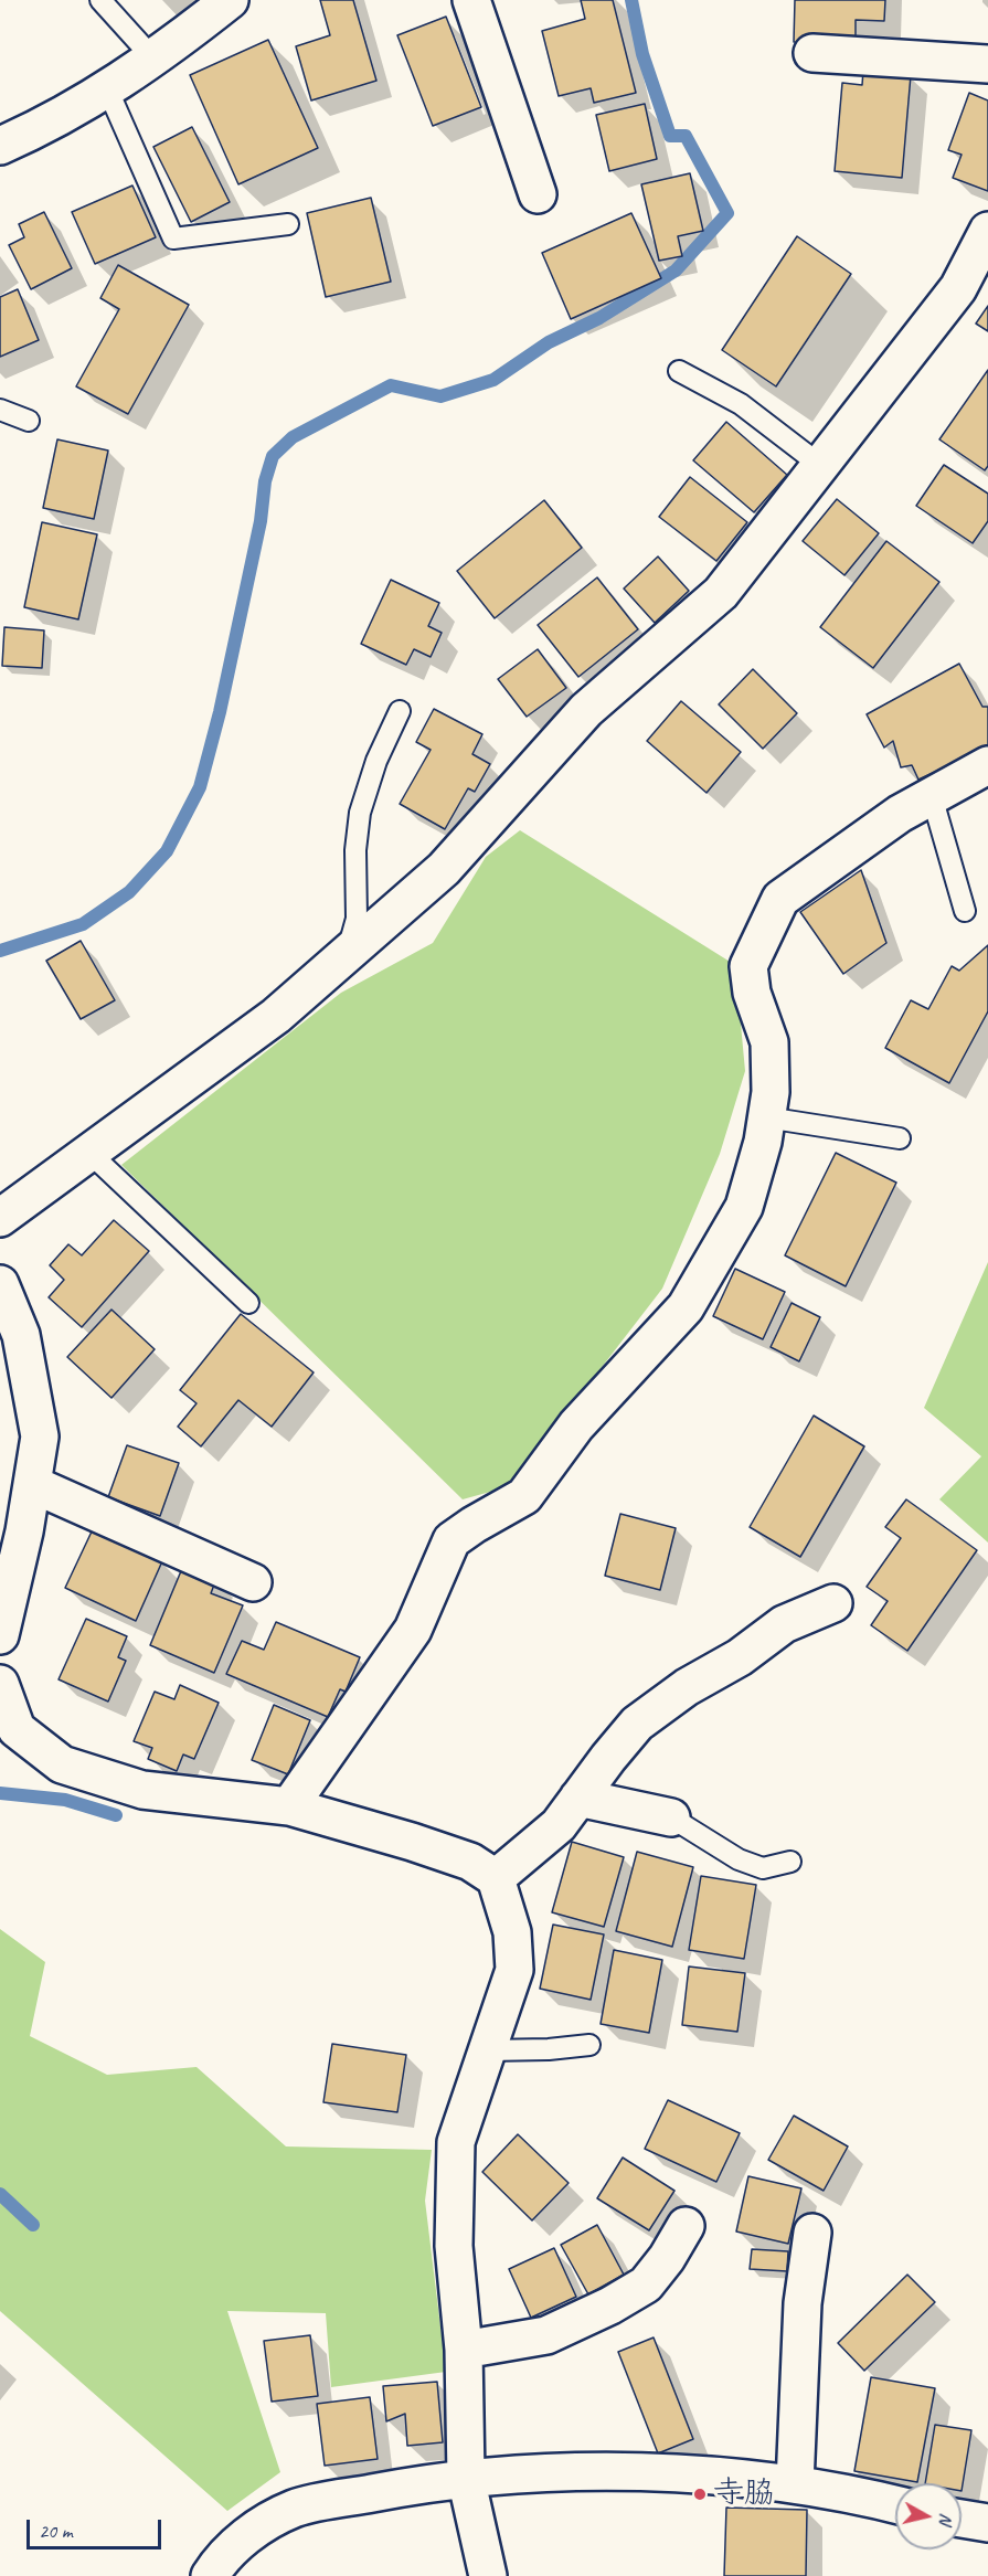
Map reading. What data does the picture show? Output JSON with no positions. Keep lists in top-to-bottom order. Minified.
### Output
{"places":["寺脇"],"scale_bar":"20 m","north":"right"}
